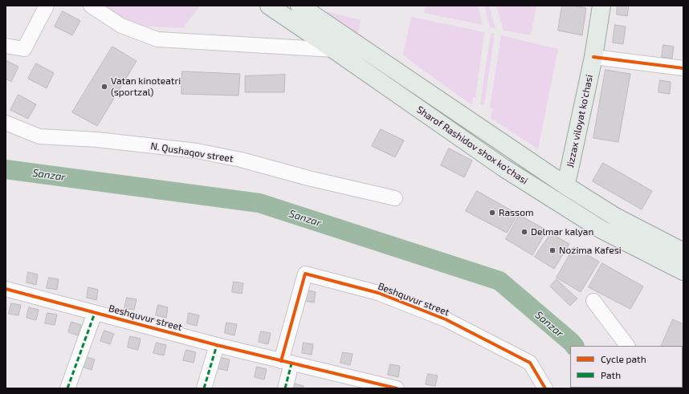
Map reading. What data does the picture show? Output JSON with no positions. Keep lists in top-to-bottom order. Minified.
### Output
{"streets":{"main road":["Jizzax viloyat ko'chasi","Sharof Rashidov shox ko'chasi"],"street":["N. Qushaqov street","Beshquvur street"]},"crossings":[["Jizzax viloyat ko'chasi","Sharof Rashidov shox ko'chasi"]],"water":["Sanzar"],"places":["Vatan kinoteatri (sportzal)","Rassom","Delmar kalyan","Nozima Kafesi"],"legend":["Cycle path","Path"]}
